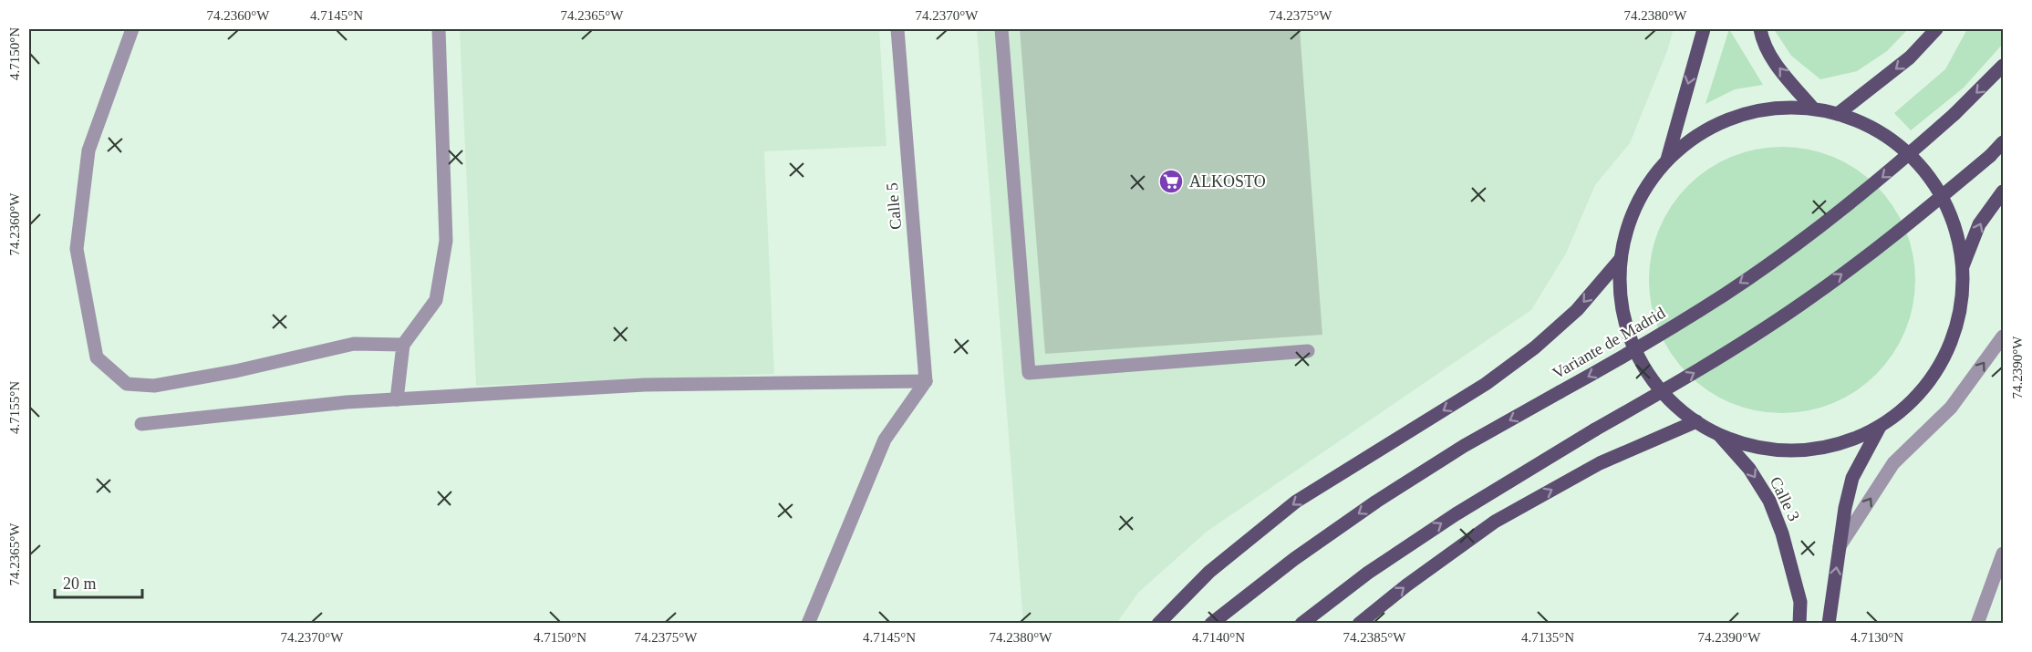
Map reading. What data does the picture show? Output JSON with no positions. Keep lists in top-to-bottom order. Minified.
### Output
{"streets":{"main road":["Variante de Madrid","Calle 3"],"street":["Calle 5"]},"one_way":["Calle 3"],"places":{"supermarket":["ALKOSTO"]},"scale_bar":"20 m","coordinates":["74.2360°W","4.7145°N","74.2365°W","74.2370°W","74.2375°W","74.2380°W","4.7150°N","74.2390°W","4.7155°N","4.7140°N","74.2385°W","4.7135°N","4.7130°N"]}
